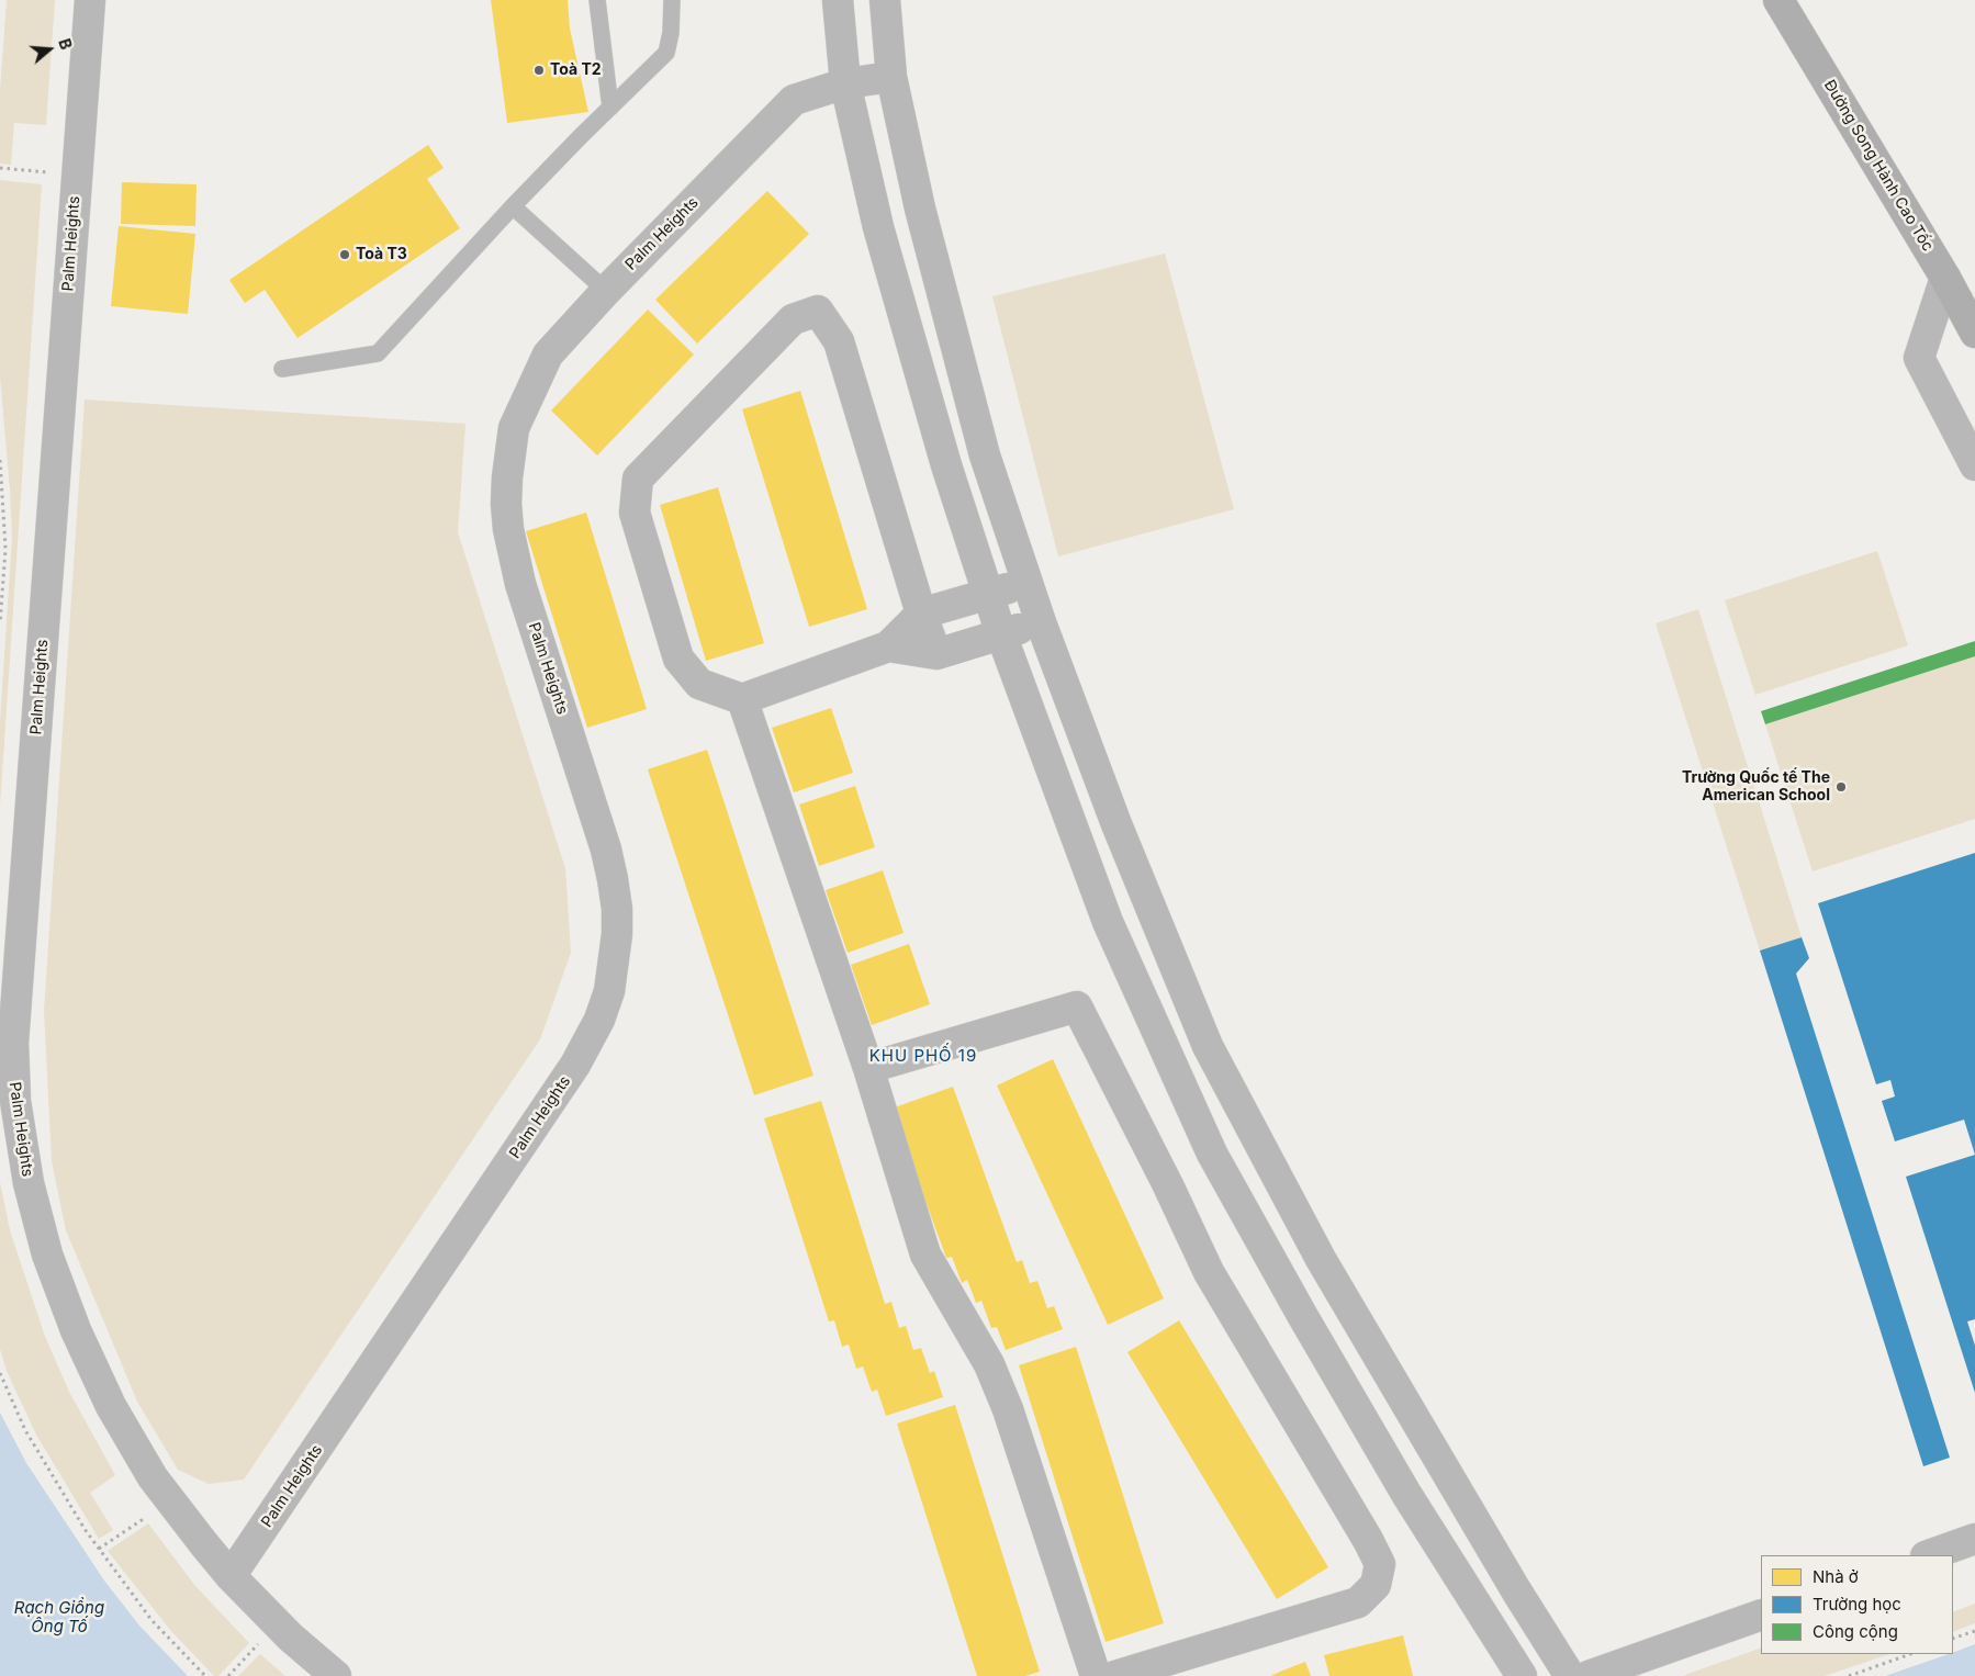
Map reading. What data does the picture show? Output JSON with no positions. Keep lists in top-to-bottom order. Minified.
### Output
{"streets":{"main road":["Đường Song Hành Cao Tốc"],"street":["Palm Heights"]},"districts":["KHU PHỐ 19"],"water":["Rạch Giồng Ông Tố"],"places":["Toà T2","Toà T3","Trường Quốc tế The American School"],"legend":["Nhà ở","Trường học","Công cộng"],"north":"right"}
